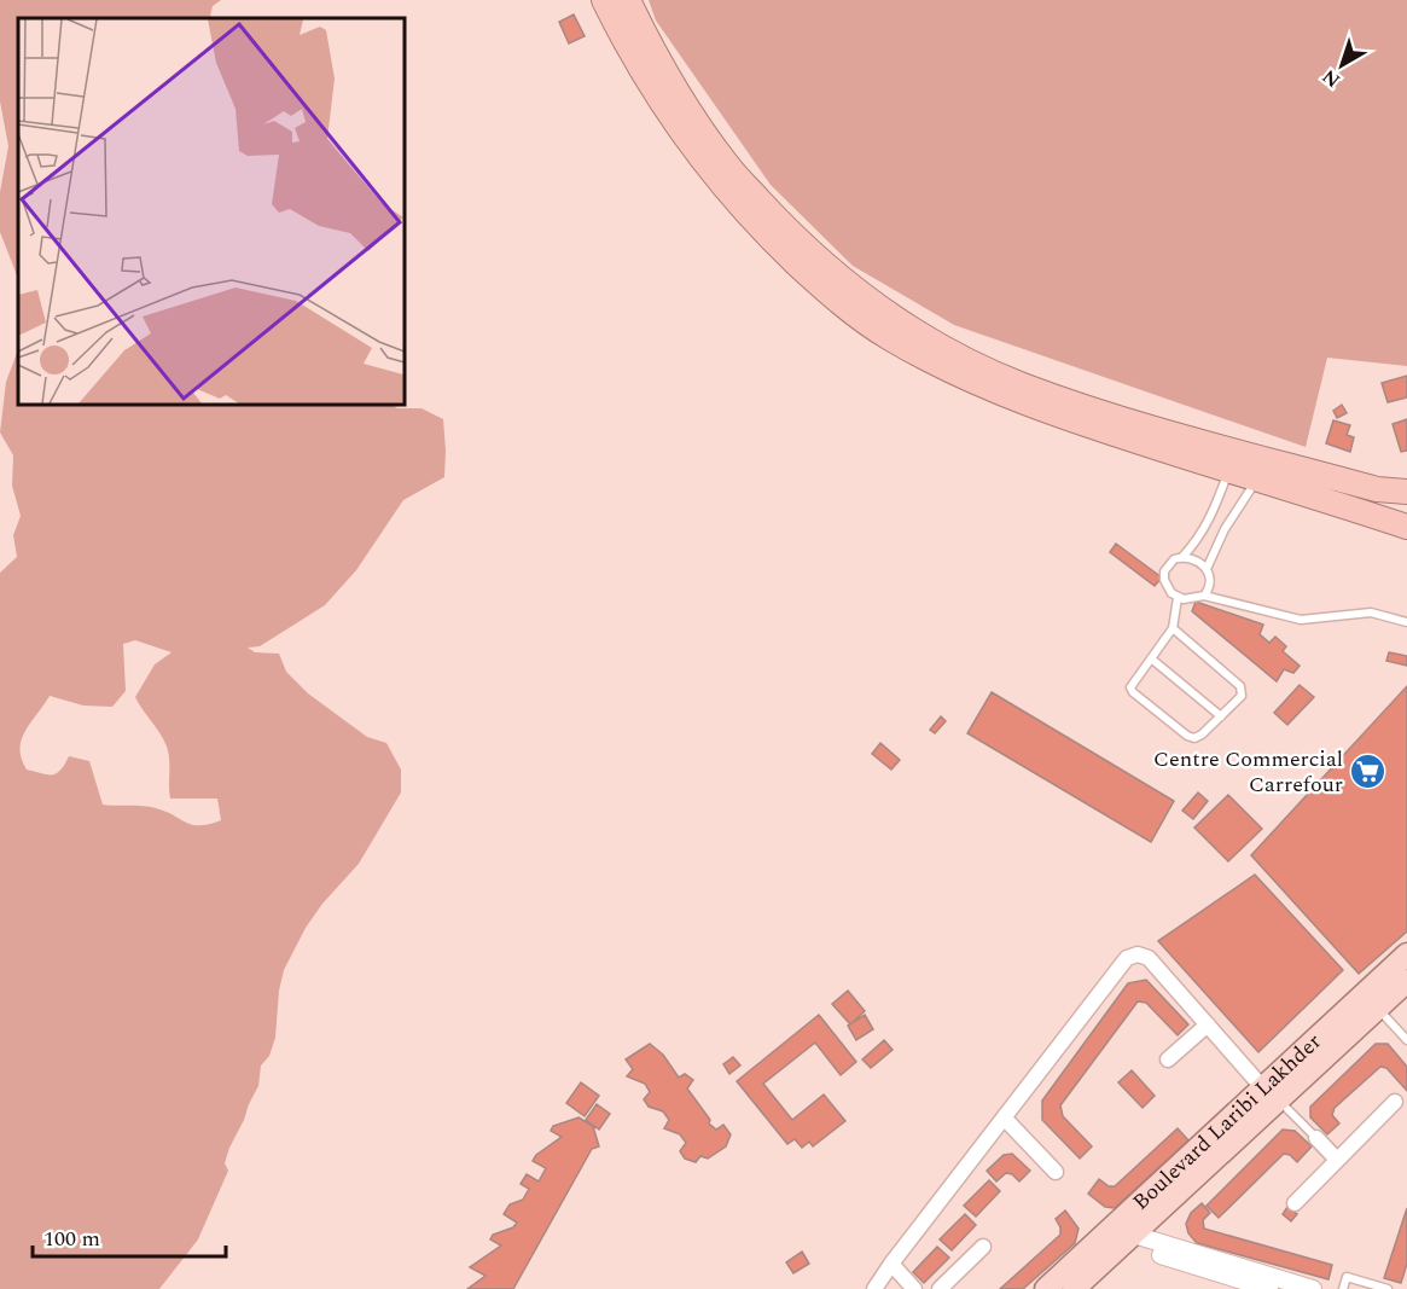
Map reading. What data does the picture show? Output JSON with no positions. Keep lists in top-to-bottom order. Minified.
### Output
{"streets":{"main road":["Boulevard Laribi Lakhder"]},"places":{"supermarket":["Centre Commercial Carrefour"]},"scale_bar":"100 m","north":"bottom left"}
